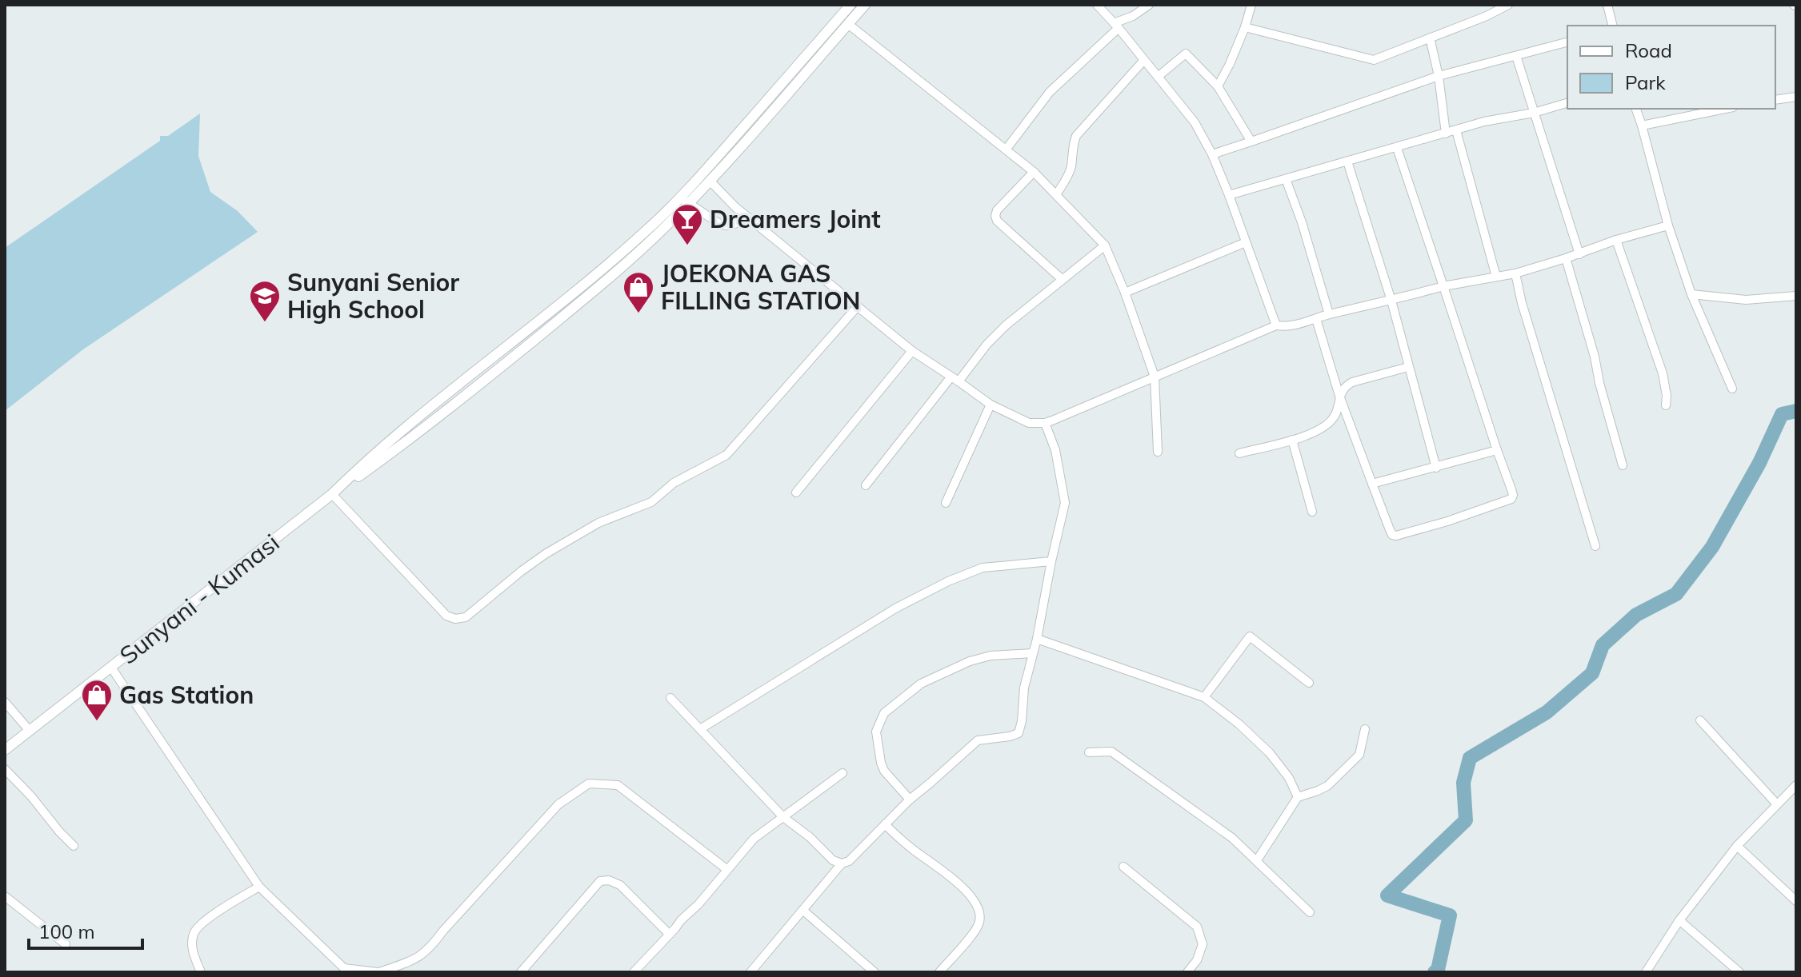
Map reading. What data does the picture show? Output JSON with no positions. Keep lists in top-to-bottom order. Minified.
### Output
{"streets":{"main road":["Sunyani - Kumasi"]},"places":{"bar":["Dreamers Joint"],"shop":["JOEKONA GAS FILLING STATION","Gas Station"],"school or university":["Sunyani Senior High School"]},"legend":["Road","Park"],"scale_bar":"100 m"}
